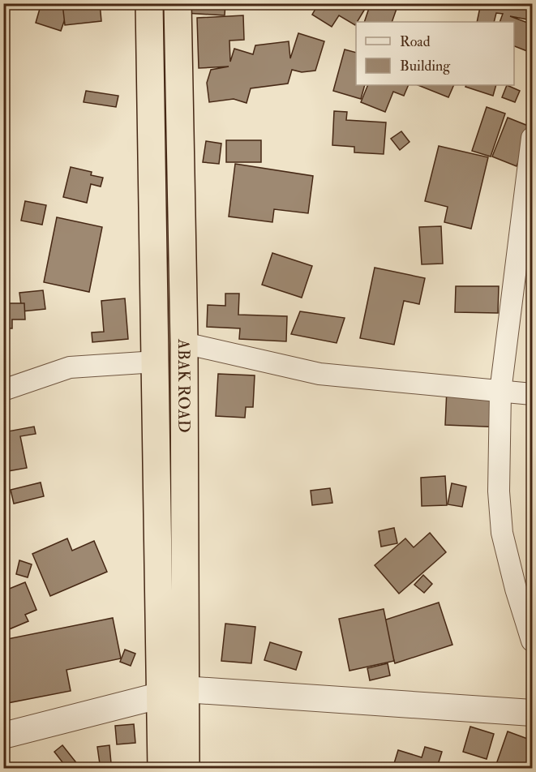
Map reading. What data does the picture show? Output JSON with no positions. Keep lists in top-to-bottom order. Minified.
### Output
{"streets":{"highway":["ABAK ROAD"]},"legend":["Road","Building"]}
